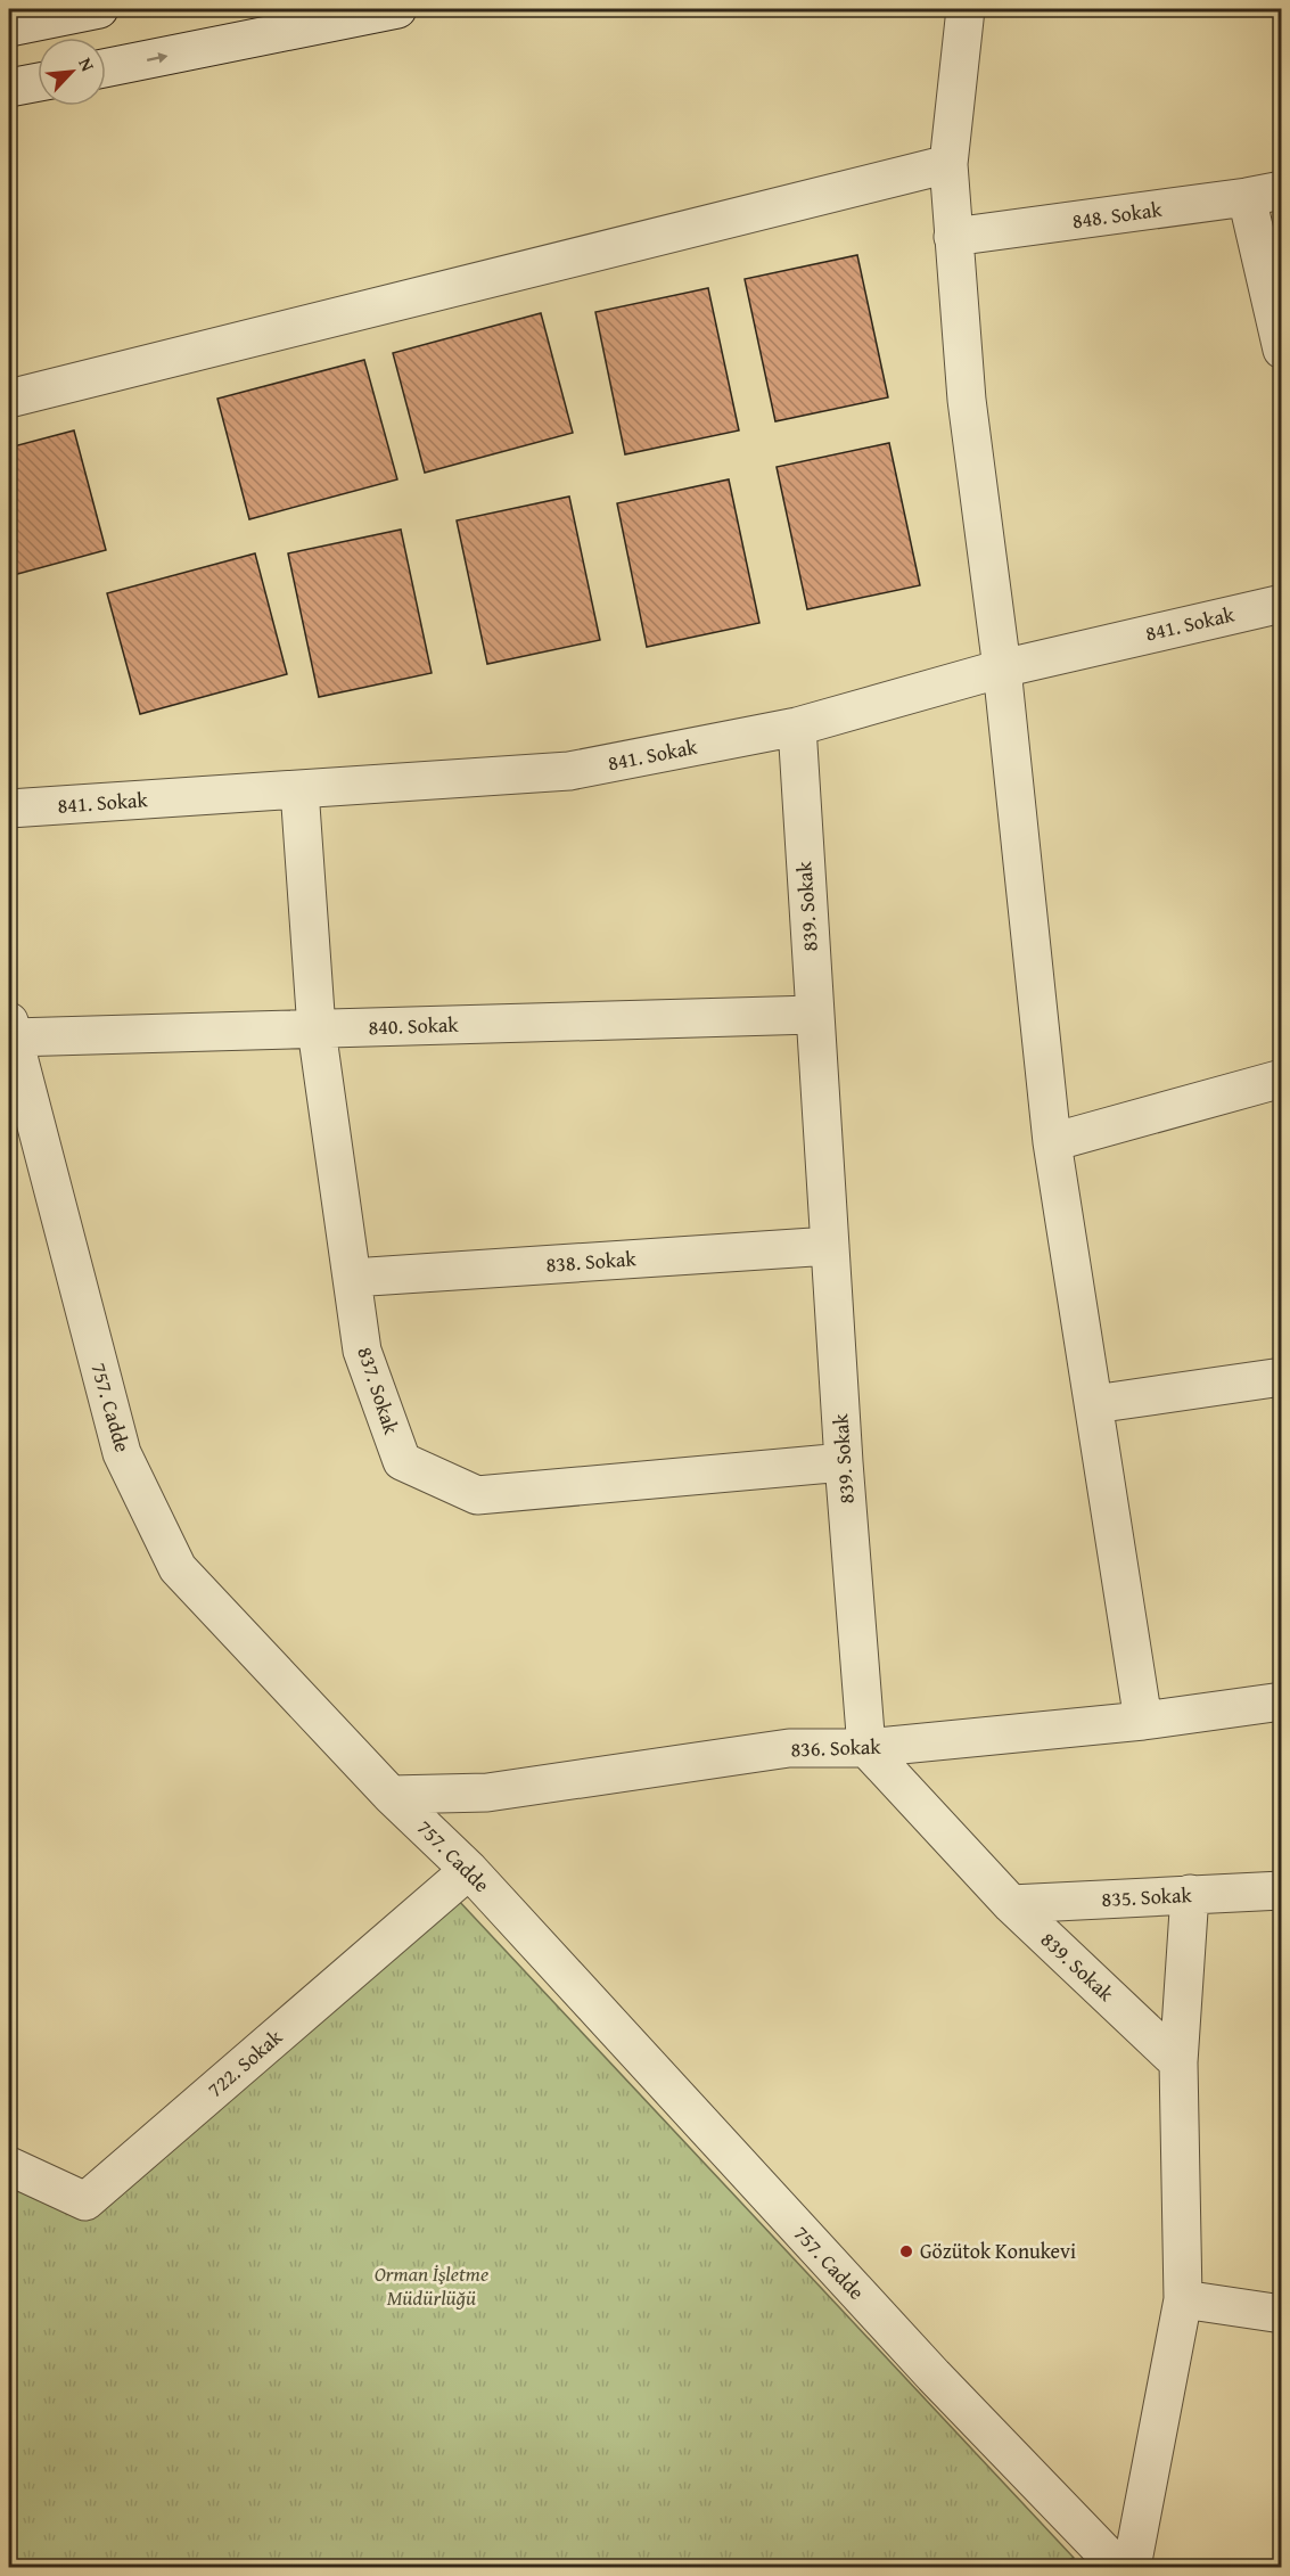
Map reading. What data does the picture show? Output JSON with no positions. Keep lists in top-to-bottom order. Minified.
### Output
{"streets":{"street":["848. Sokak","841. Sokak","839. Sokak","840. Sokak","838. Sokak","837. Sokak","757. Cadde","836. Sokak","835. Sokak","722. Sokak"]},"crossings":[["841. Sokak","839. Sokak"],["841. Sokak","837. Sokak"],["839. Sokak","840. Sokak"],["839. Sokak","838. Sokak"],["839. Sokak","837. Sokak"],["839. Sokak","836. Sokak"],["839. Sokak","835. Sokak"],["840. Sokak","837. Sokak"],["840. Sokak","757. Cadde"],["838. Sokak","837. Sokak"],["757. Cadde","836. Sokak"],["757. Cadde","722. Sokak"]],"parks":["Orman İşletme Müdürlüğü"],"places":["Gözütok Konukevi"],"north":"top right"}
